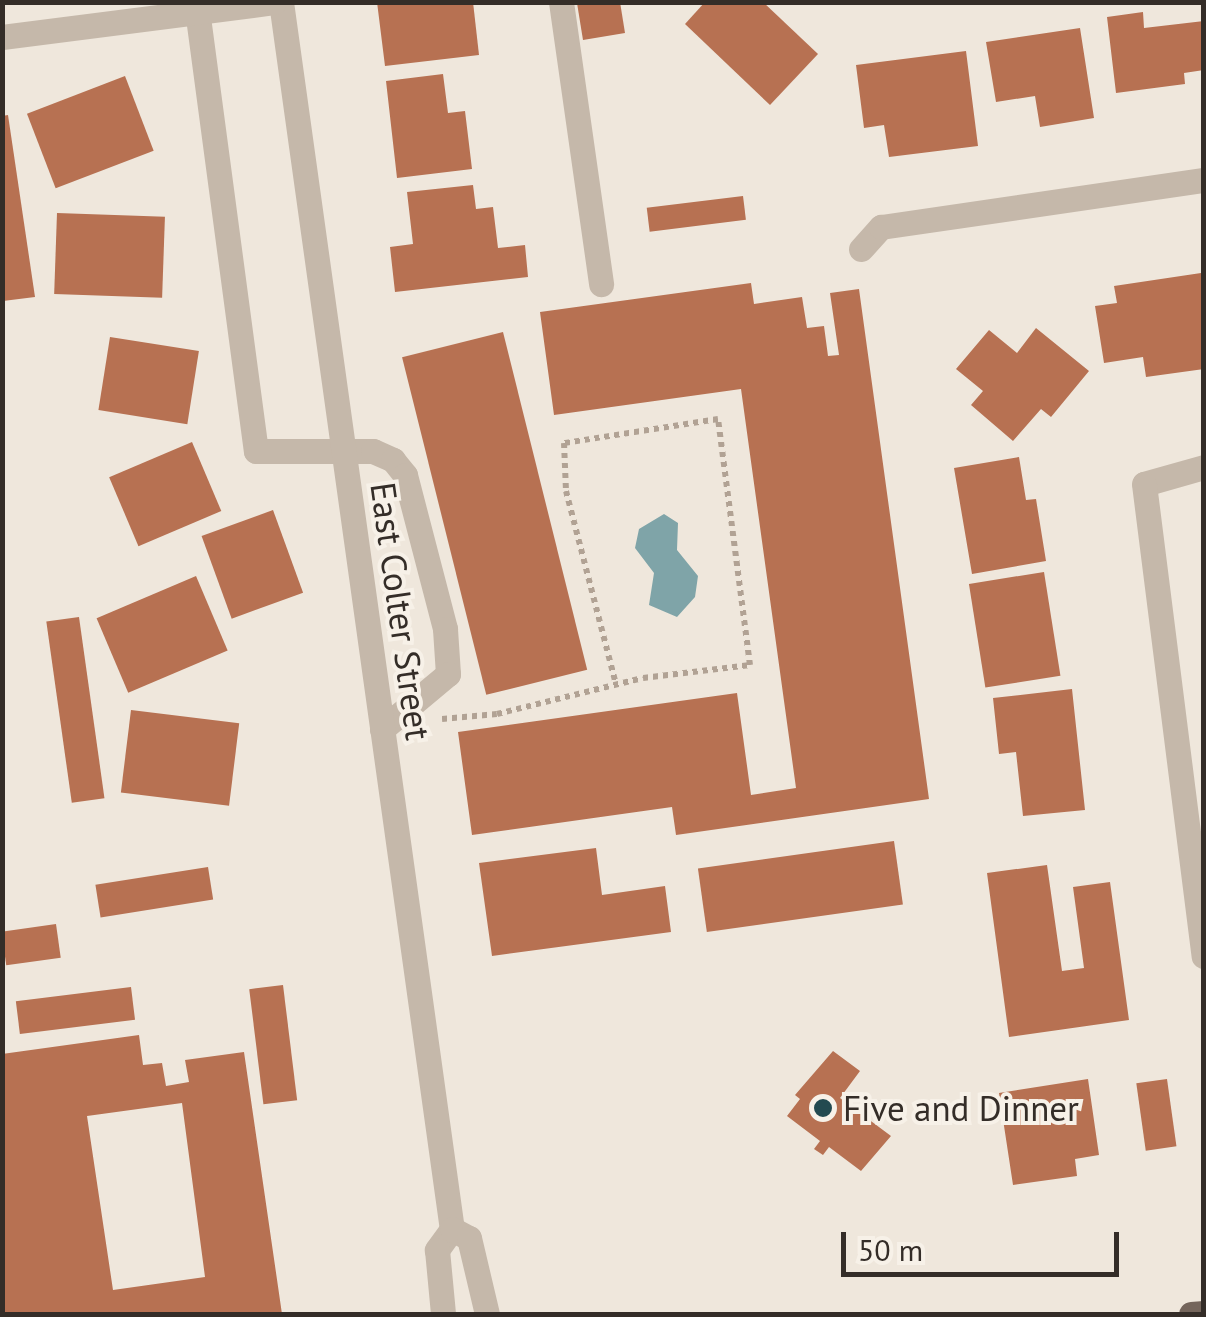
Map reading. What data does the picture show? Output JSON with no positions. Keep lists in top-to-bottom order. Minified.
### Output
{"streets":{"street":["East Colter Street"]},"places":["Five and Dinner"],"scale_bar":"50 m"}
